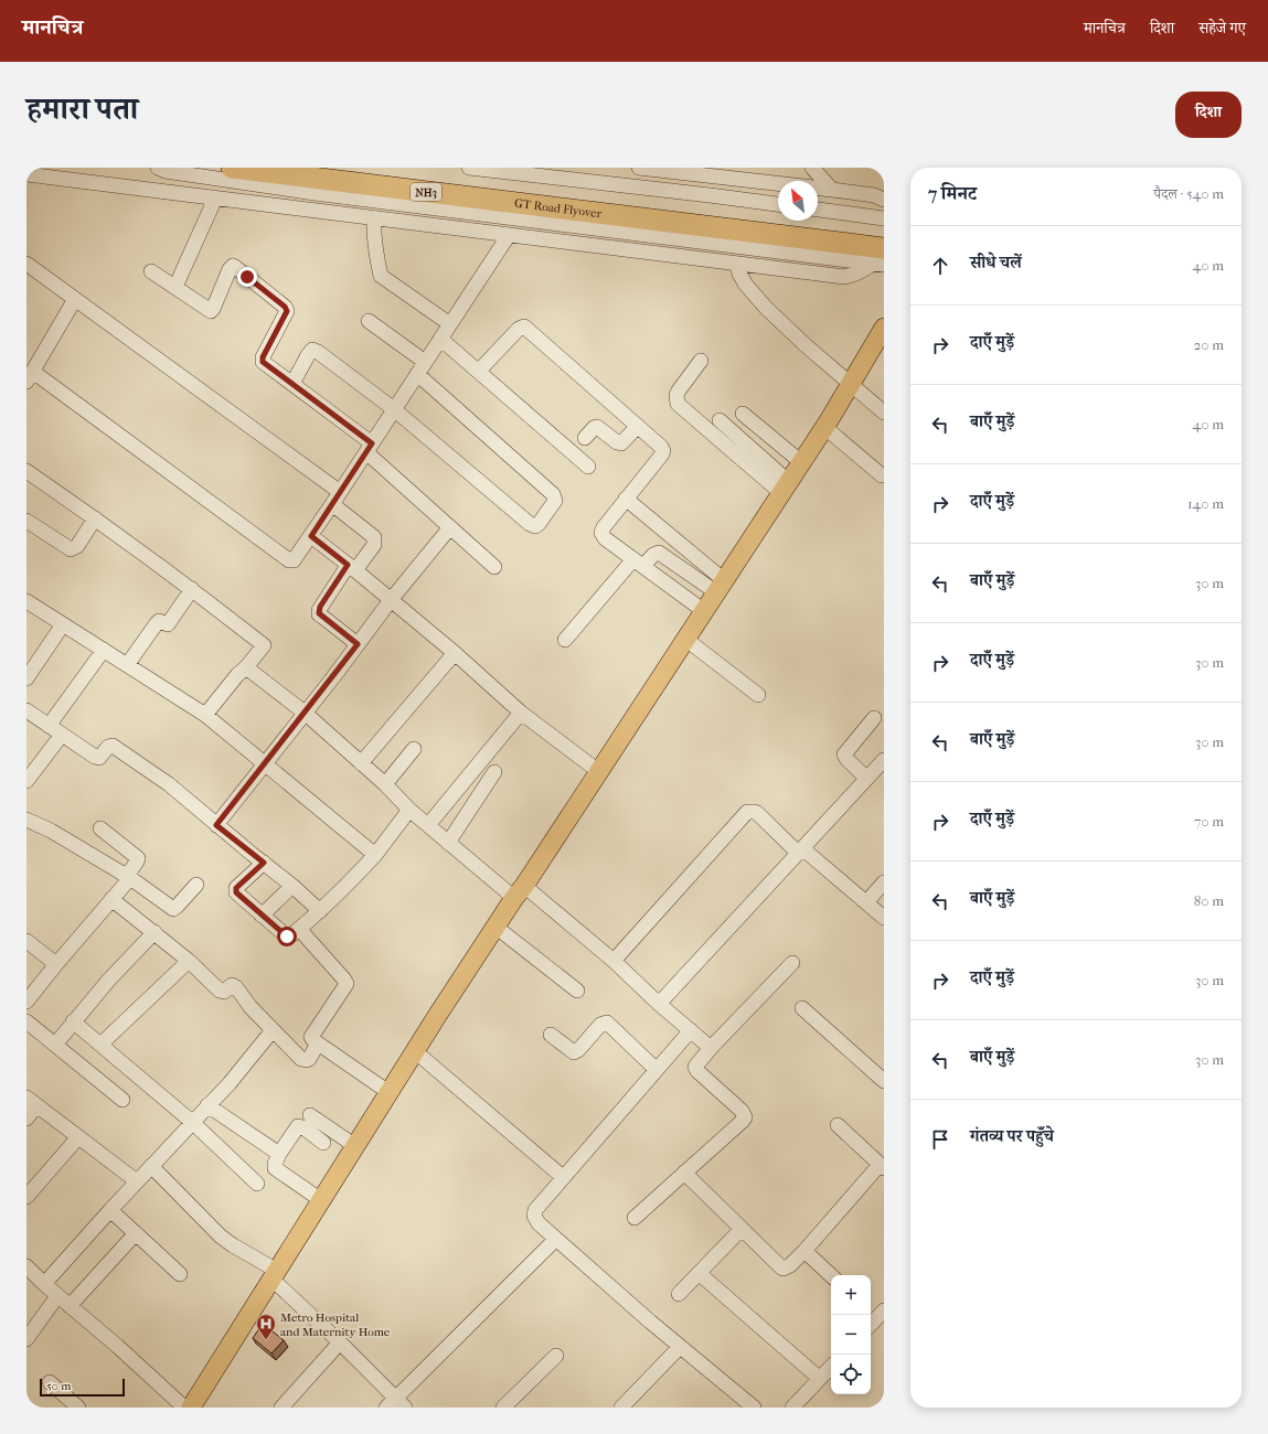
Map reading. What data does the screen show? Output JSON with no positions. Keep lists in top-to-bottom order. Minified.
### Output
{"streets":{"highway":["NH3","GT Road Flyover"]},"places":{"hospital":["Metro Hospital and Maternity Home"]},"scale_bar":"50 m","north":"top left","page":{"header":"मानचित्र","nav":["मानचित्र","दिशा","सहेजे गए"],"title":"हमारा पता","buttons":"दिशा","heading":["7 मिनट","पैदल · 540 m"],"list":[["सीधे चलें","40 m"],["दाएँ मुड़ें","20 m"],["बाएँ मुड़ें","40 m"],["दाएँ मुड़ें","140 m"],["बाएँ मुड़ें","30 m"],["दाएँ मुड़ें","30 m"],["बाएँ मुड़ें","30 m"],["दाएँ मुड़ें","70 m"],["बाएँ मुड़ें","80 m"],["दाएँ मुड़ें","30 m"],["बाएँ मुड़ें","30 m"],"गंतव्य पर पहुँचे"],"map_buttons":["+","−"],"scale":"50 m"}}
